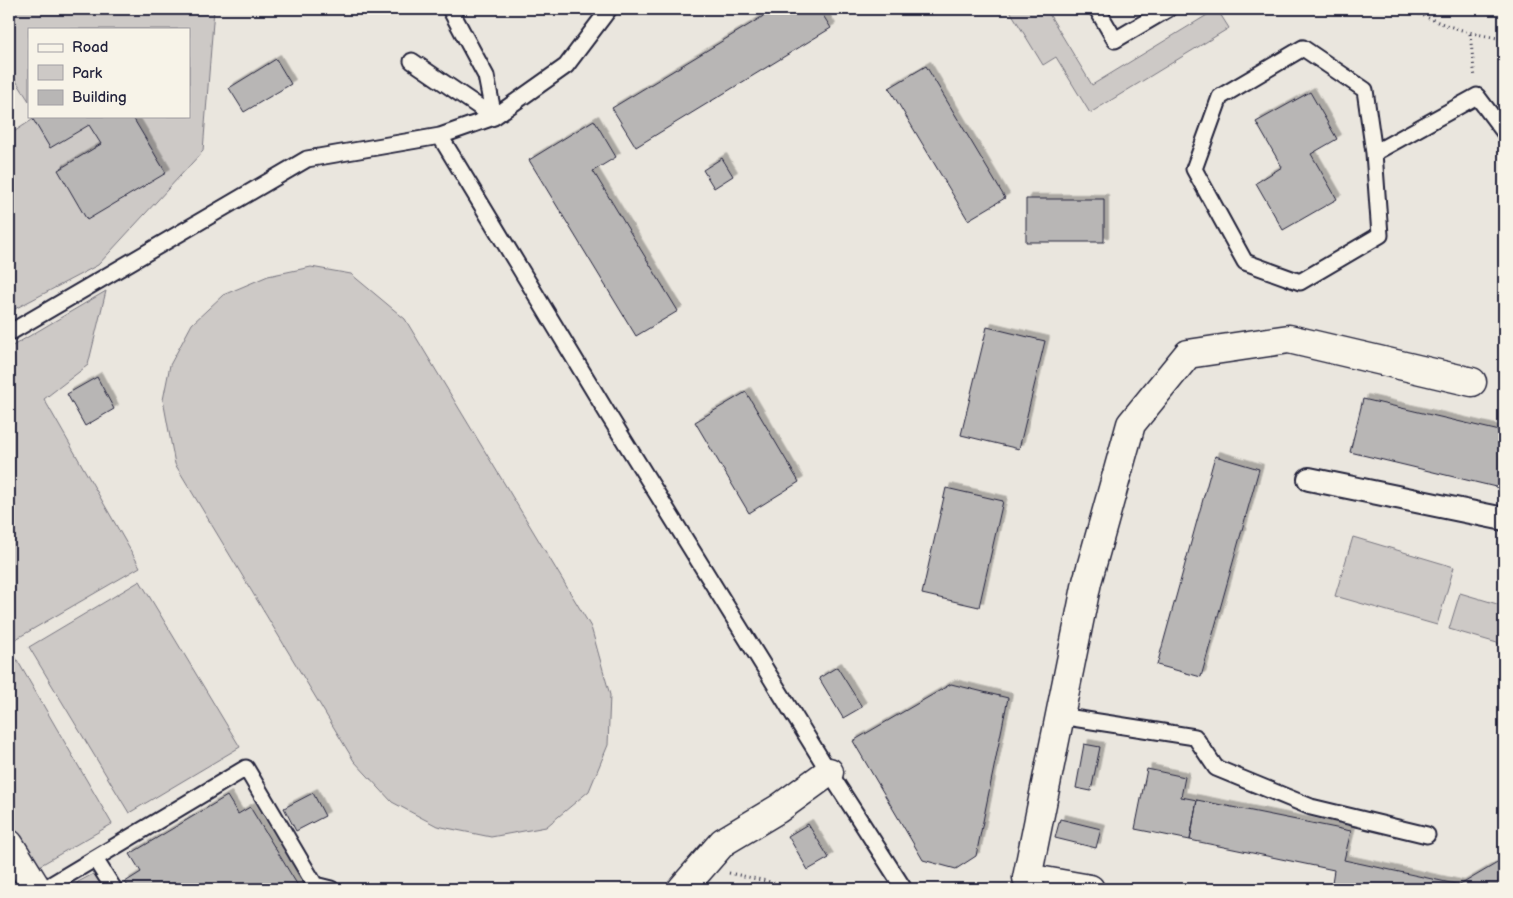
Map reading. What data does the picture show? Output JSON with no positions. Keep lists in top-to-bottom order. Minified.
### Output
{"legend":["Road","Park","Building"]}
